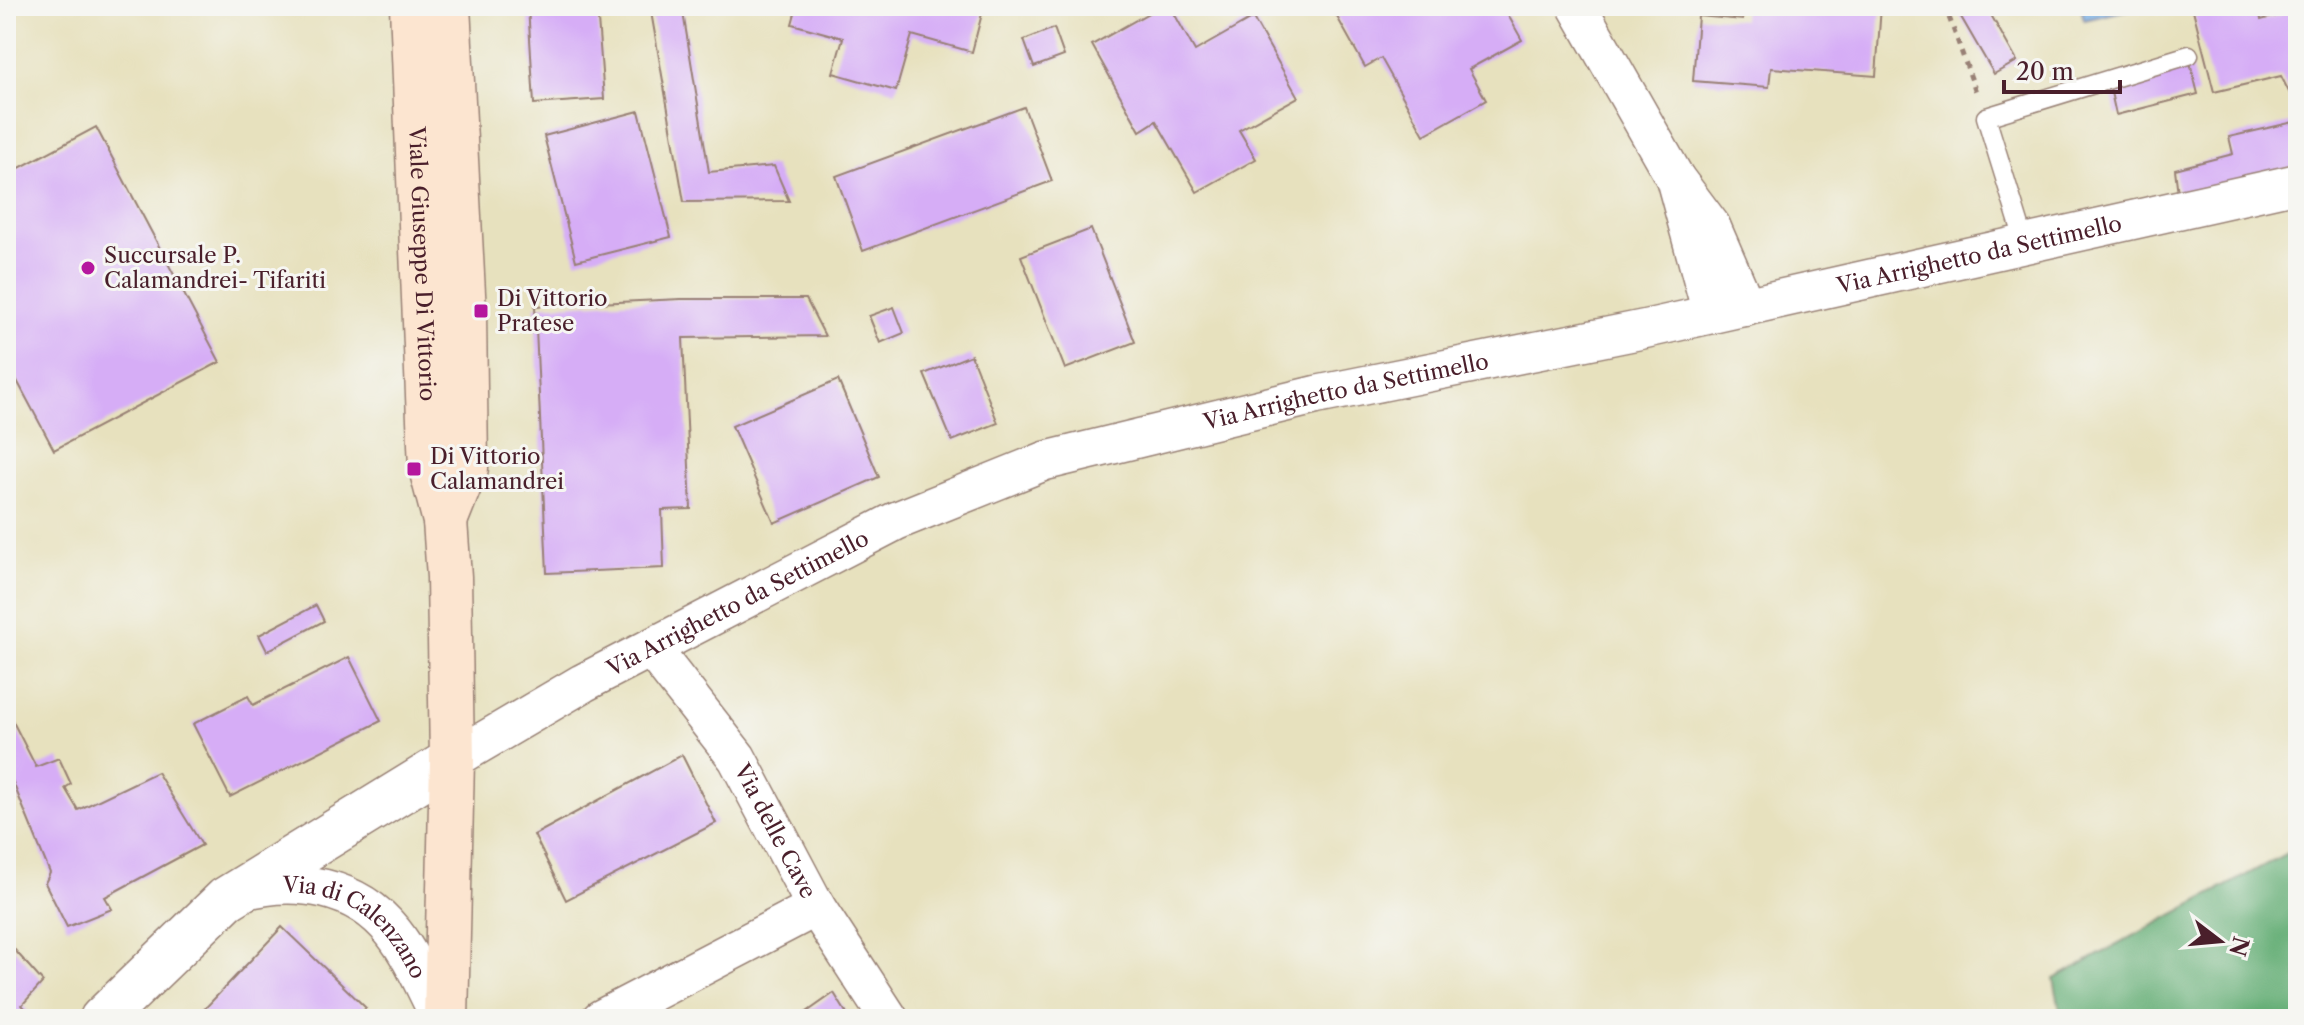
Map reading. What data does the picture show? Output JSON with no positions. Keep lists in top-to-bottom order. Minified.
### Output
{"streets":{"main road":["Viale Giuseppe Di Vittorio"],"street":["Via Arrighetto da Settimello","Via delle Cave","Via di Calenzano"]},"crossings":[["Via Arrighetto da Settimello","Viale Giuseppe Di Vittorio"],["Via Arrighetto da Settimello","Via delle Cave"],["Via Arrighetto da Settimello","Via di Calenzano"],["Viale Giuseppe Di Vittorio","Via di Calenzano"]],"places":{"other":["Succursale P. Calamandrei- Tifariti"],"transit":["Di Vittorio Pratese","Di Vittorio Calamandrei"]},"scale_bar":"20 m","north":"right"}
